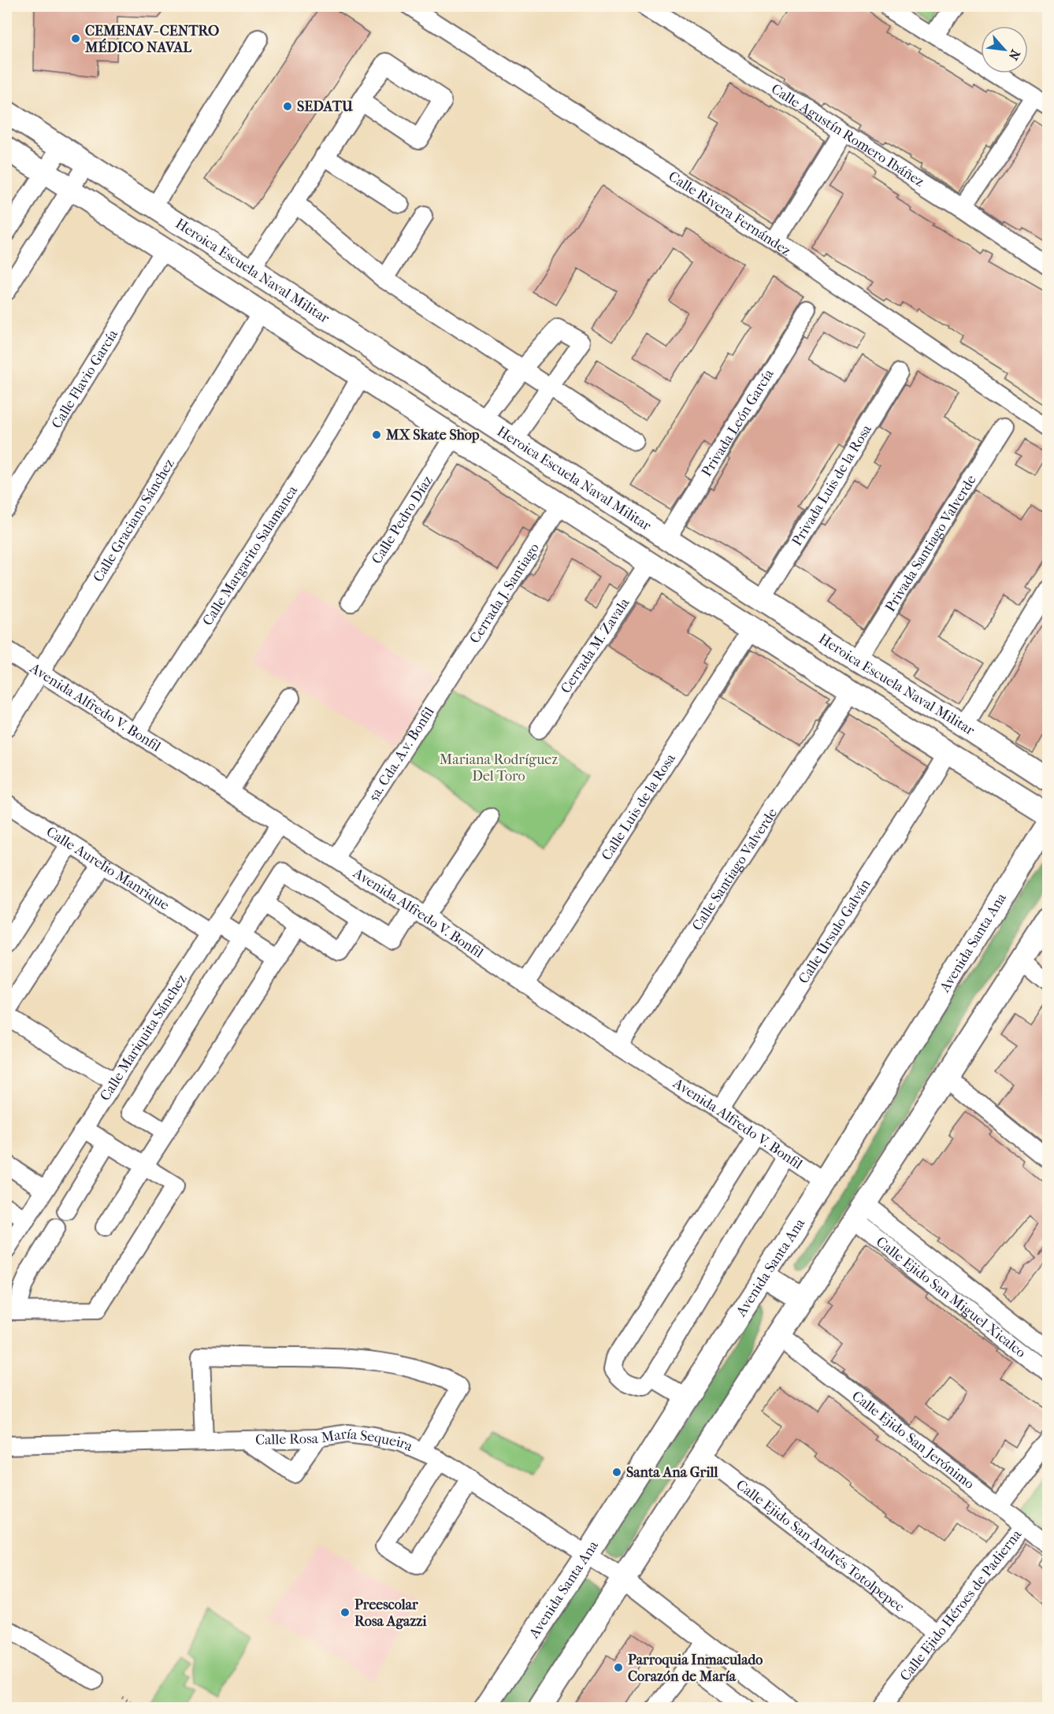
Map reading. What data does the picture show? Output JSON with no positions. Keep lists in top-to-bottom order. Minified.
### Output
{"streets":{"main road":["Heroica Escuela Naval Militar","Avenida Santa Ana"],"street":["Calle Agustín Romero Ibáñez","Calle Rivera Fernández","Calle Flavio García","Privada León García","Privada Luis de la Rosa","Calle Pedro Díaz","Calle Graciano Sánchez","Privada Santiago Valverde","Calle Margarito Salamanca","Cerrada J. Santiago","Cerrada M. Zavala","Avenida Alfredo V. Bonfil","5a. Cda. A.v. Bonfil","Calle Luis de la Rosa","Calle Aurelio Manrique","Calle Santiago Valverde","Calle Úrsulo Galván","Calle Mariquita Sánchez","Calle Ejido San Miguel Xicalco","Calle Ejido San Jerónimo","Calle Rosa María Sequeira","Calle Ejido San Andrés Totolpepec","Calle Ejido Héroes de Padierna"]},"crossings":[["Heroica Escuela Naval Militar","Privada León García"],["Heroica Escuela Naval Militar","Privada Luis de la Rosa"],["Heroica Escuela Naval Militar","Privada Santiago Valverde"],["Calle Graciano Sánchez","Avenida Alfredo V. Bonfil"],["Calle Margarito Salamanca","Avenida Alfredo V. Bonfil"],["Cerrada J. Santiago","5a. Cda. A.v. Bonfil"],["Avenida Alfredo V. Bonfil","5a. Cda. A.v. Bonfil"],["Avenida Alfredo V. Bonfil","Calle Luis de la Rosa"],["Avenida Alfredo V. Bonfil","Calle Santiago Valverde"],["Avenida Alfredo V. Bonfil","Calle Úrsulo Galván"],["Avenida Alfredo V. Bonfil","Avenida Santa Ana"],["Avenida Alfredo V. Bonfil","Calle Mariquita Sánchez"],["Calle Aurelio Manrique","Calle Mariquita Sánchez"],["Avenida Santa Ana","Calle Rosa María Sequeira"],["Calle Ejido San Jerónimo","Calle Ejido Héroes de Padierna"],["Calle Ejido San Andrés Totolpepec","Calle Ejido Héroes de Padierna"]],"parks":["Mariana Rodríguez Del Toro"],"places":["CEMENAV- CENTRO MÉDICO NAVAL","SEDATU","MX Skate Shop","Santa Ana Grill","Preescolar Rosa Agazzi","Parroquia Inmaculado Corazón de María"],"north":"bottom right"}
